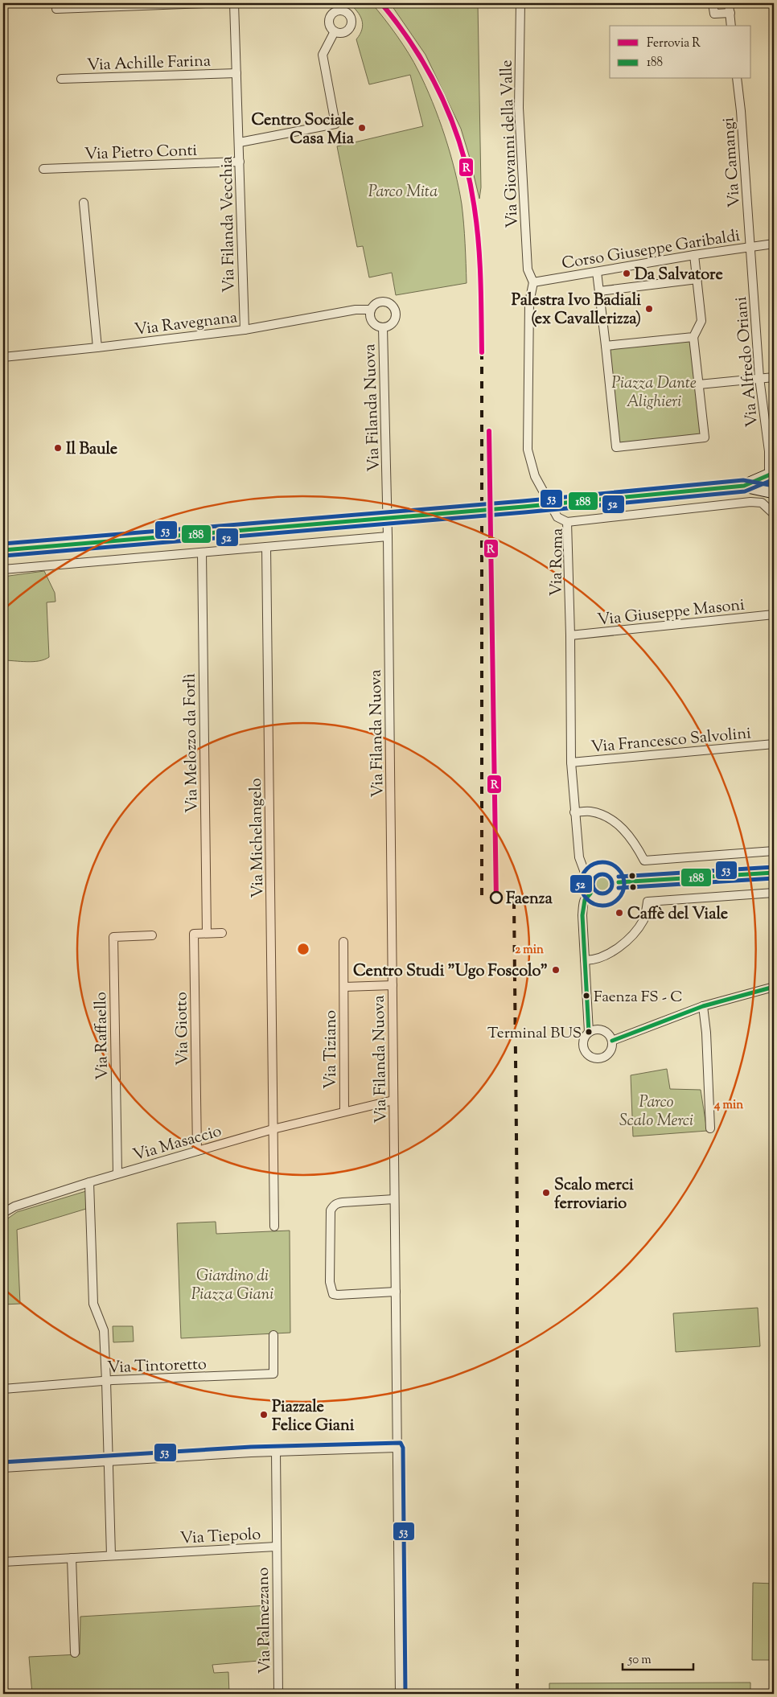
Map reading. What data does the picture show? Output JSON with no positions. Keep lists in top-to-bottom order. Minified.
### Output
{"streets":{"street":["Via Achille Farina","Via Giovanni della Valle","Via Pietro Conti","Via Camangi","Via Filanda Vecchia","Corso Giuseppe Garibaldi","Via Ravegnana","Via Alfredo Oriani","Via Filanda Nuova","Via Roma","Via Giuseppe Masoni","Via Francesco Salvolini","Via Melozzo da Forlì","Via Michelangelo","Via Giotto","Via Raffaello","Via Tiziano","Via Masaccio","Via Tintoretto","Via Tiepolo","Via Palmezzano"]},"crossings":[["Via Achille Farina","Via Filanda Vecchia"],["Via Giovanni della Valle","Corso Giuseppe Garibaldi"],["Via Pietro Conti","Via Filanda Vecchia"],["Via Camangi","Corso Giuseppe Garibaldi"],["Via Camangi","Via Alfredo Oriani"],["Via Filanda Vecchia","Via Ravegnana"],["Corso Giuseppe Garibaldi","Via Alfredo Oriani"],["Via Ravegnana","Via Filanda Nuova"],["Via Filanda Nuova","Via Tiziano"],["Via Filanda Nuova","Via Masaccio"],["Via Roma","Via Giuseppe Masoni"],["Via Roma","Via Francesco Salvolini"],["Via Melozzo da Forlì","Via Giotto"],["Via Michelangelo","Via Masaccio"],["Via Giotto","Via Masaccio"],["Via Raffaello","Via Masaccio"],["Via Tiziano","Via Masaccio"],["Via Tiepolo","Via Palmezzano"]],"parks":["Parco Mita","Piazza Dante Alighieri","Parco Scalo Merci","Giardino di Piazza Giani"],"places":["Centro Sociale Casa Mia","Da Salvatore","Palestra Ivo Badiali (ex Cavallerizza)","Il Baule","Faenza","Caffè del Viale","Centro Studi \"Ugo Foscolo\"","Faenza FS - C","Terminal BUS","Scalo merci ferroviario","Piazzale Felice Giani"],"lines":["rail line R","transit line 188","transit line 52","transit line 53"],"legend":["Ferrovia R","188"],"scale_bar":"50 m","rings":["2 min","4 min"]}
